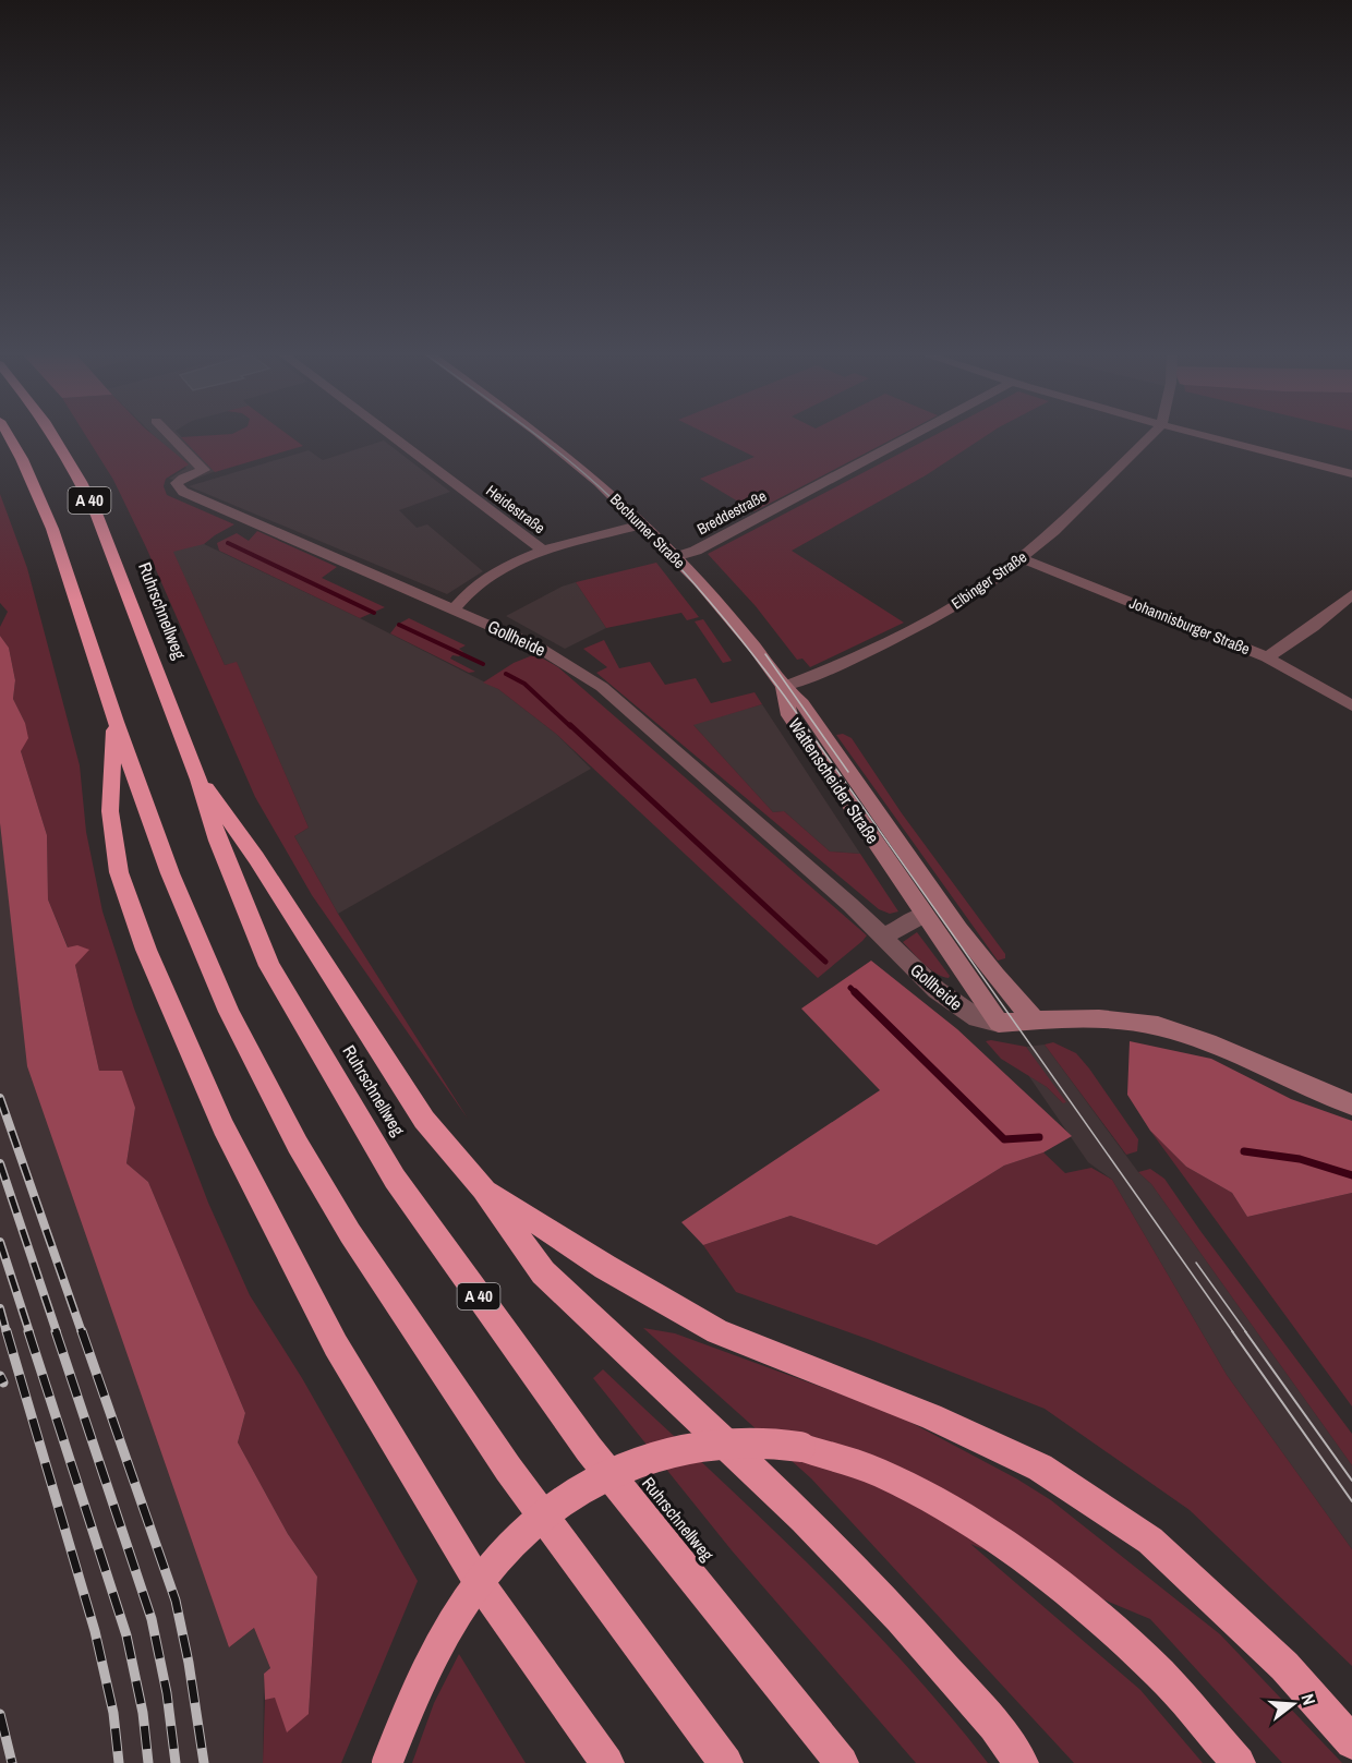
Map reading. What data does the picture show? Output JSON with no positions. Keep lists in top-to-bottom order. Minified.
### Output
{"streets":{"highway":["A 40","Ruhrschnellweg"],"main road":["Bochumer Straße","Wattenscheider Straße"],"street":["Heidestraße","Breddestraße","Elbinger Straße","Johannisburger Straße","Gollheide"]},"crossings":[["Breddestraße","Bochumer Straße"],["Bochumer Straße","Elbinger Straße"],["Bochumer Straße","Wattenscheider Straße"],["Elbinger Straße","Johannisburger Straße"],["Elbinger Straße","Wattenscheider Straße"],["Gollheide","Wattenscheider Straße"]],"north":"right"}
